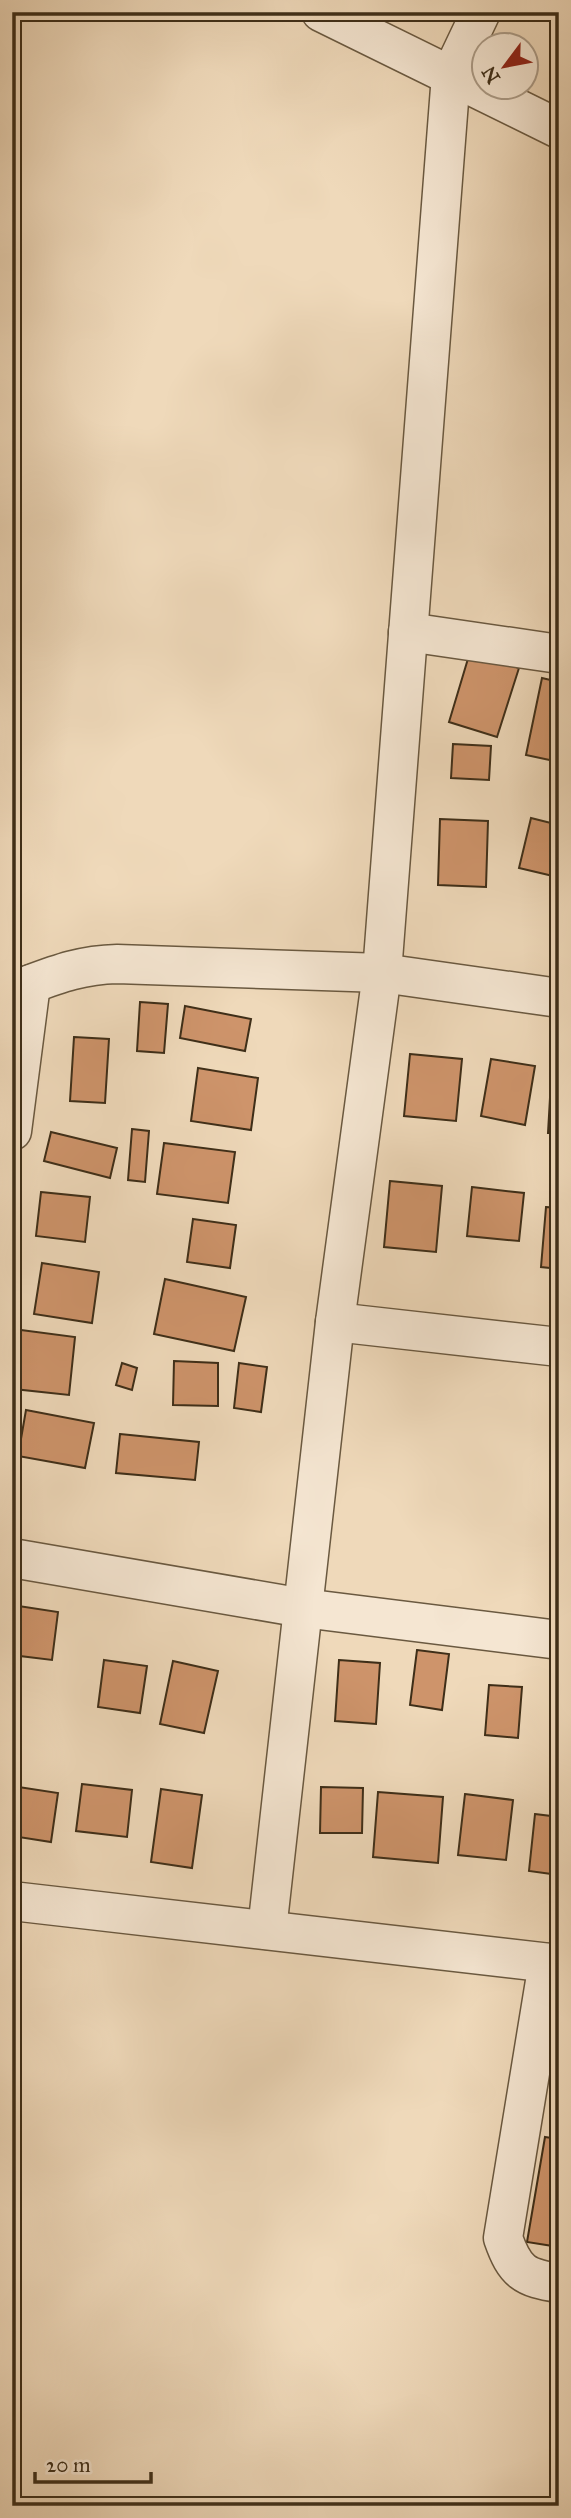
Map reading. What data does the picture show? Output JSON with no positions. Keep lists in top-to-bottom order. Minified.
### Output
{"scale_bar":"20 m","north":"bottom left"}
